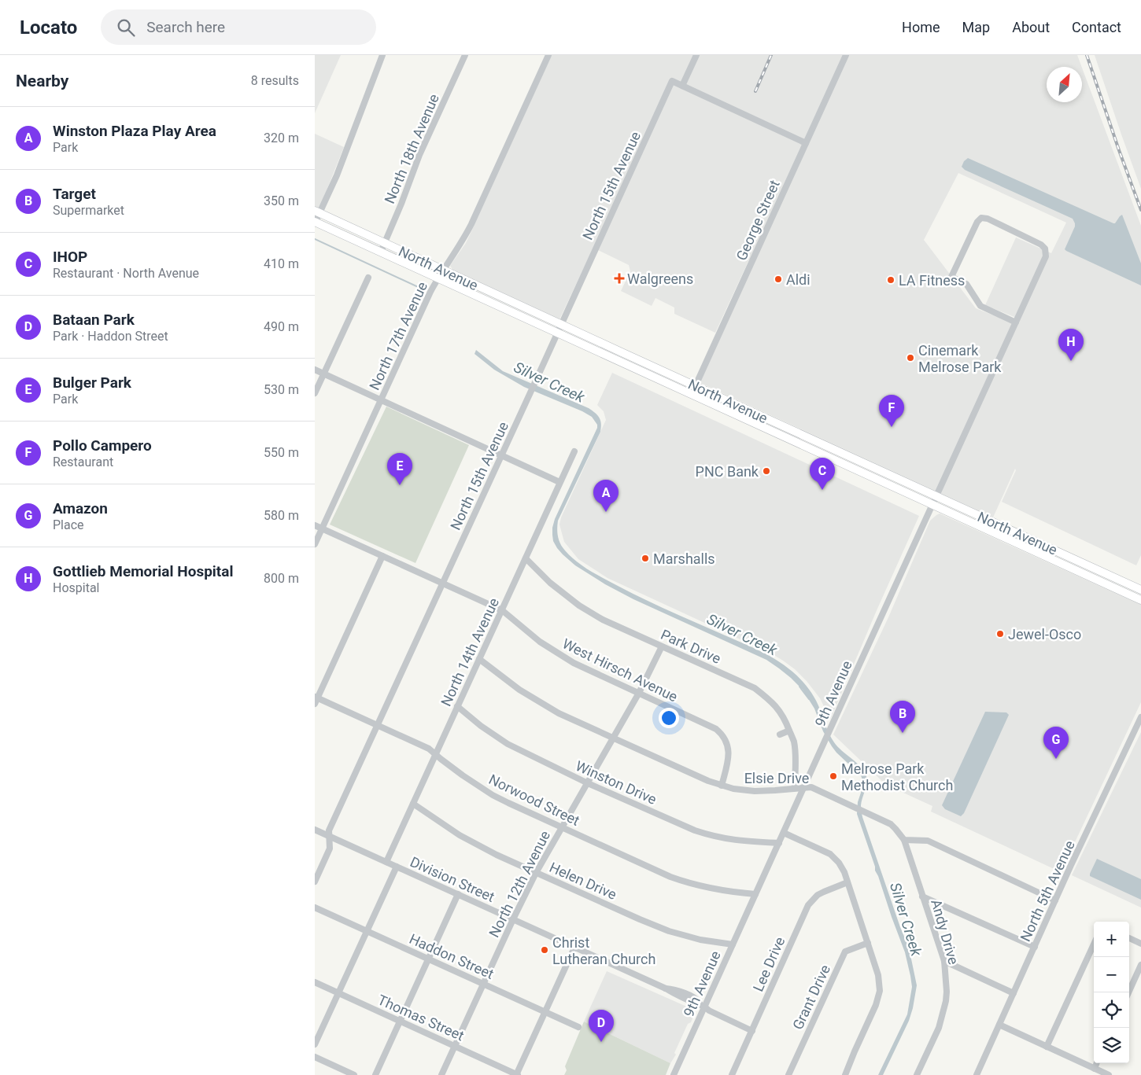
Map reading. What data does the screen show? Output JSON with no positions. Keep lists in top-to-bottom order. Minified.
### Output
{"streets":{"main road":["North Avenue"],"street":["North 18th Avenue","North 15th Avenue","George Street","North 17th Avenue","Park Drive","North 14th Avenue","West Hirsch Avenue","9th Avenue","Elsie Drive","Winston Drive","Norwood Street","Division Street","Helen Drive","North 12th Avenue","North 5th Avenue","Andy Drive","Haddon Street","Lee Drive","Grant Drive","Thomas Street"]},"crossings":[["North 18th Avenue","North Avenue"],["North 15th Avenue","North Avenue"],["North 15th Avenue","West Hirsch Avenue"],["North 15th Avenue","Norwood Street"],["North 15th Avenue","Division Street"],["George Street","North Avenue"],["North Avenue","North 17th Avenue"],["North Avenue","9th Avenue"],["North 17th Avenue","West Hirsch Avenue"],["Park Drive","North 14th Avenue"],["Park Drive","Elsie Drive"],["Park Drive","North 12th Avenue"],["North 14th Avenue","West Hirsch Avenue"],["North 14th Avenue","Elsie Drive"],["North 14th Avenue","Winston Drive"],["North 14th Avenue","Norwood Street"],["North 14th Avenue","Division Street"],["North 14th Avenue","Helen Drive"],["West Hirsch Avenue","Elsie Drive"],["West Hirsch Avenue","North 12th Avenue"],["9th Avenue","Elsie Drive"],["9th Avenue","Winston Drive"],["9th Avenue","Norwood Street"],["9th Avenue","Division Street"],["9th Avenue","Helen Drive"],["Elsie Drive","North 12th Avenue"],["Elsie Drive","Andy Drive"],["Winston Drive","North 12th Avenue"],["Norwood Street","North 12th Avenue"],["Division Street","North 12th Avenue"],["Division Street","Lee Drive"],["Helen Drive","North 12th Avenue"],["North 12th Avenue","Haddon Street"],["North 12th Avenue","Thomas Street"]],"water":["Silver Creek"],"places":{"health":["Walgreens"],"other":["Aldi","LA Fitness","Cinemark Melrose Park","PNC Bank","Marshalls","Jewel-Osco","Melrose Park Methodist Church","Christ Lutheran Church"]},"north":"top right","page":{"header":"Locato","search":"Search here","nav":["Home","Map","About","Contact"],"heading":["Nearby","8 results"],"list":[{"mark":"A","name":"Winston Plaza Play Area","note":"Park","value":"320 m"},{"mark":"B","name":"Target","note":"Supermarket","value":"350 m"},{"mark":"C","name":"IHOP","note":"Restaurant · North Avenue","value":"410 m"},{"mark":"D","name":"Bataan Park","note":"Park · Haddon Street","value":"490 m"},{"mark":"E","name":"Bulger Park","note":"Park","value":"530 m"},{"mark":"F","name":"Pollo Campero","note":"Restaurant","value":"550 m"},{"mark":"G","name":"Amazon","note":"Place","value":"580 m"},{"mark":"H","name":"Gottlieb Memorial Hospital","note":"Hospital","value":"800 m"}],"pins":["H","F","E","C","A","B","G","D"],"map_buttons":["+","−"]}}
